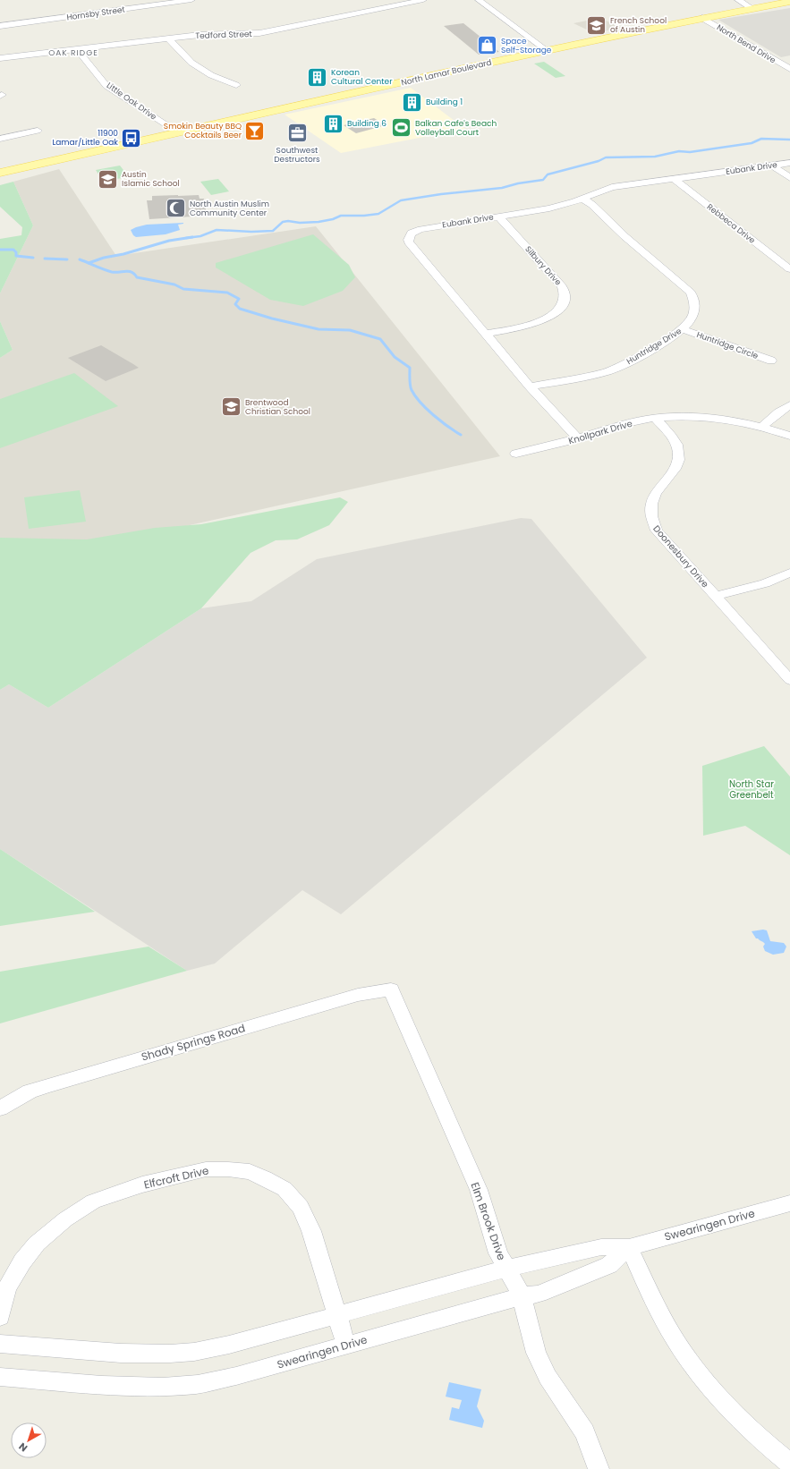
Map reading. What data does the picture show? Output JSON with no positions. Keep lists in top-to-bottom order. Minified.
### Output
{"streets":{"main road":["North Lamar Boulevard"],"street":["Hornsby Street","Tedford Street","North Bend Drive","Little Oak Drive","Eubank Drive","Rebbeca Drive","Silbury Drive","Huntridge Circle","Huntridge Drive","Knollpark Drive","Doonesbury Drive","Shady Springs Road","Elfcroft Drive","Elm Brook Drive","Swearingen Drive"]},"crossings":[["Tedford Street","Little Oak Drive"],["North Bend Drive","North Lamar Boulevard"],["North Lamar Boulevard","Little Oak Drive"],["Eubank Drive","Rebbeca Drive"],["Eubank Drive","Silbury Drive"],["Eubank Drive","Huntridge Drive"],["Eubank Drive","Knollpark Drive"],["Huntridge Circle","Huntridge Drive"],["Knollpark Drive","Doonesbury Drive"],["Shady Springs Road","Elm Brook Drive"],["Elfcroft Drive","Swearingen Drive"],["Elm Brook Drive","Swearingen Drive"]],"districts":["OAK RIDGE"],"parks":["North Star Greenbelt"],"places":{"school or university":["French School of Austin","Austin Islamic School","Brentwood Christian School"],"shop":["Space Self-Storage"],"building":["Korean Cultural Center","Building 1","Building 6"],"sports":["Balkan Cafe's Beach Volleyball Court"],"bar":["Smokin Beauty BBQ Cocktails Beer"],"office":["Southwest Destructors"],"bus stop":["11900 Lamar/Little Oak"],"mosque":["North Austin Muslim Community Center"]},"north":"bottom left"}
